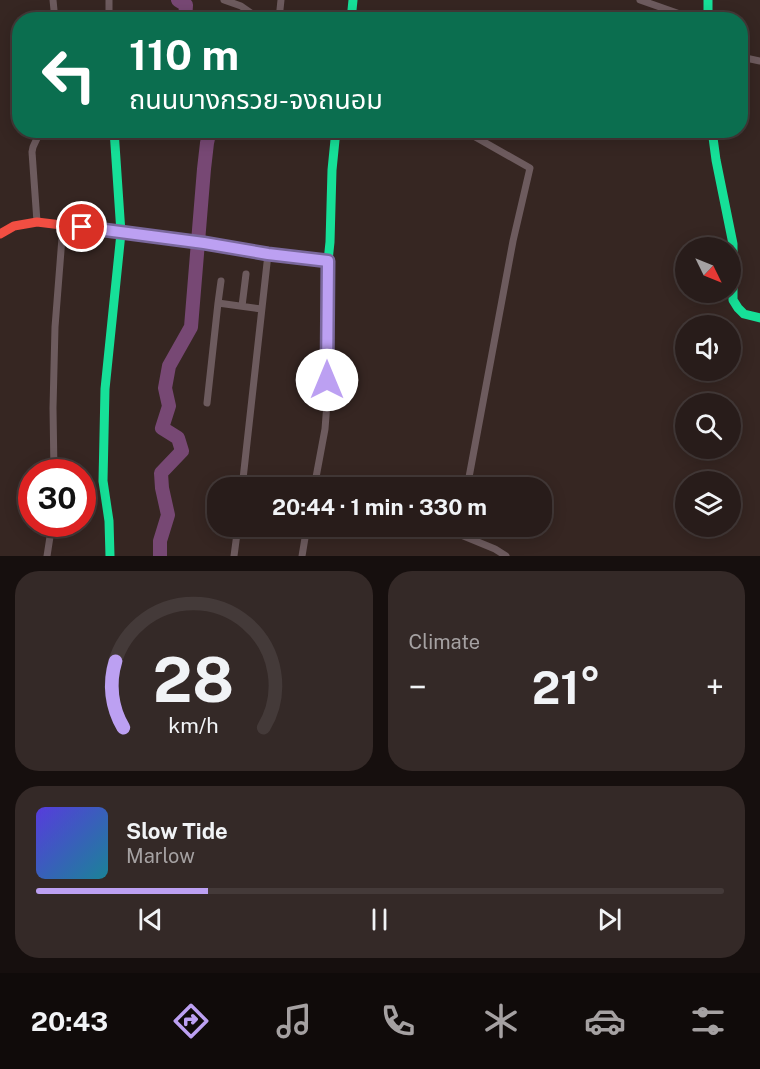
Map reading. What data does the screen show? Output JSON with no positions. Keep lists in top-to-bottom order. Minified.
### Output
{"north":"bottom right","page":{"turn":["110 m","ถนนบางกรวย-จงถนอม"],"limit":"30","trip":"20:44 · 1 min · 330 m","tile":"Climate","heat":["−","21°","+"],"song":["Slow Tide","Marlow"],"tabs":"20:43","gauge":["28","km/h"]}}
